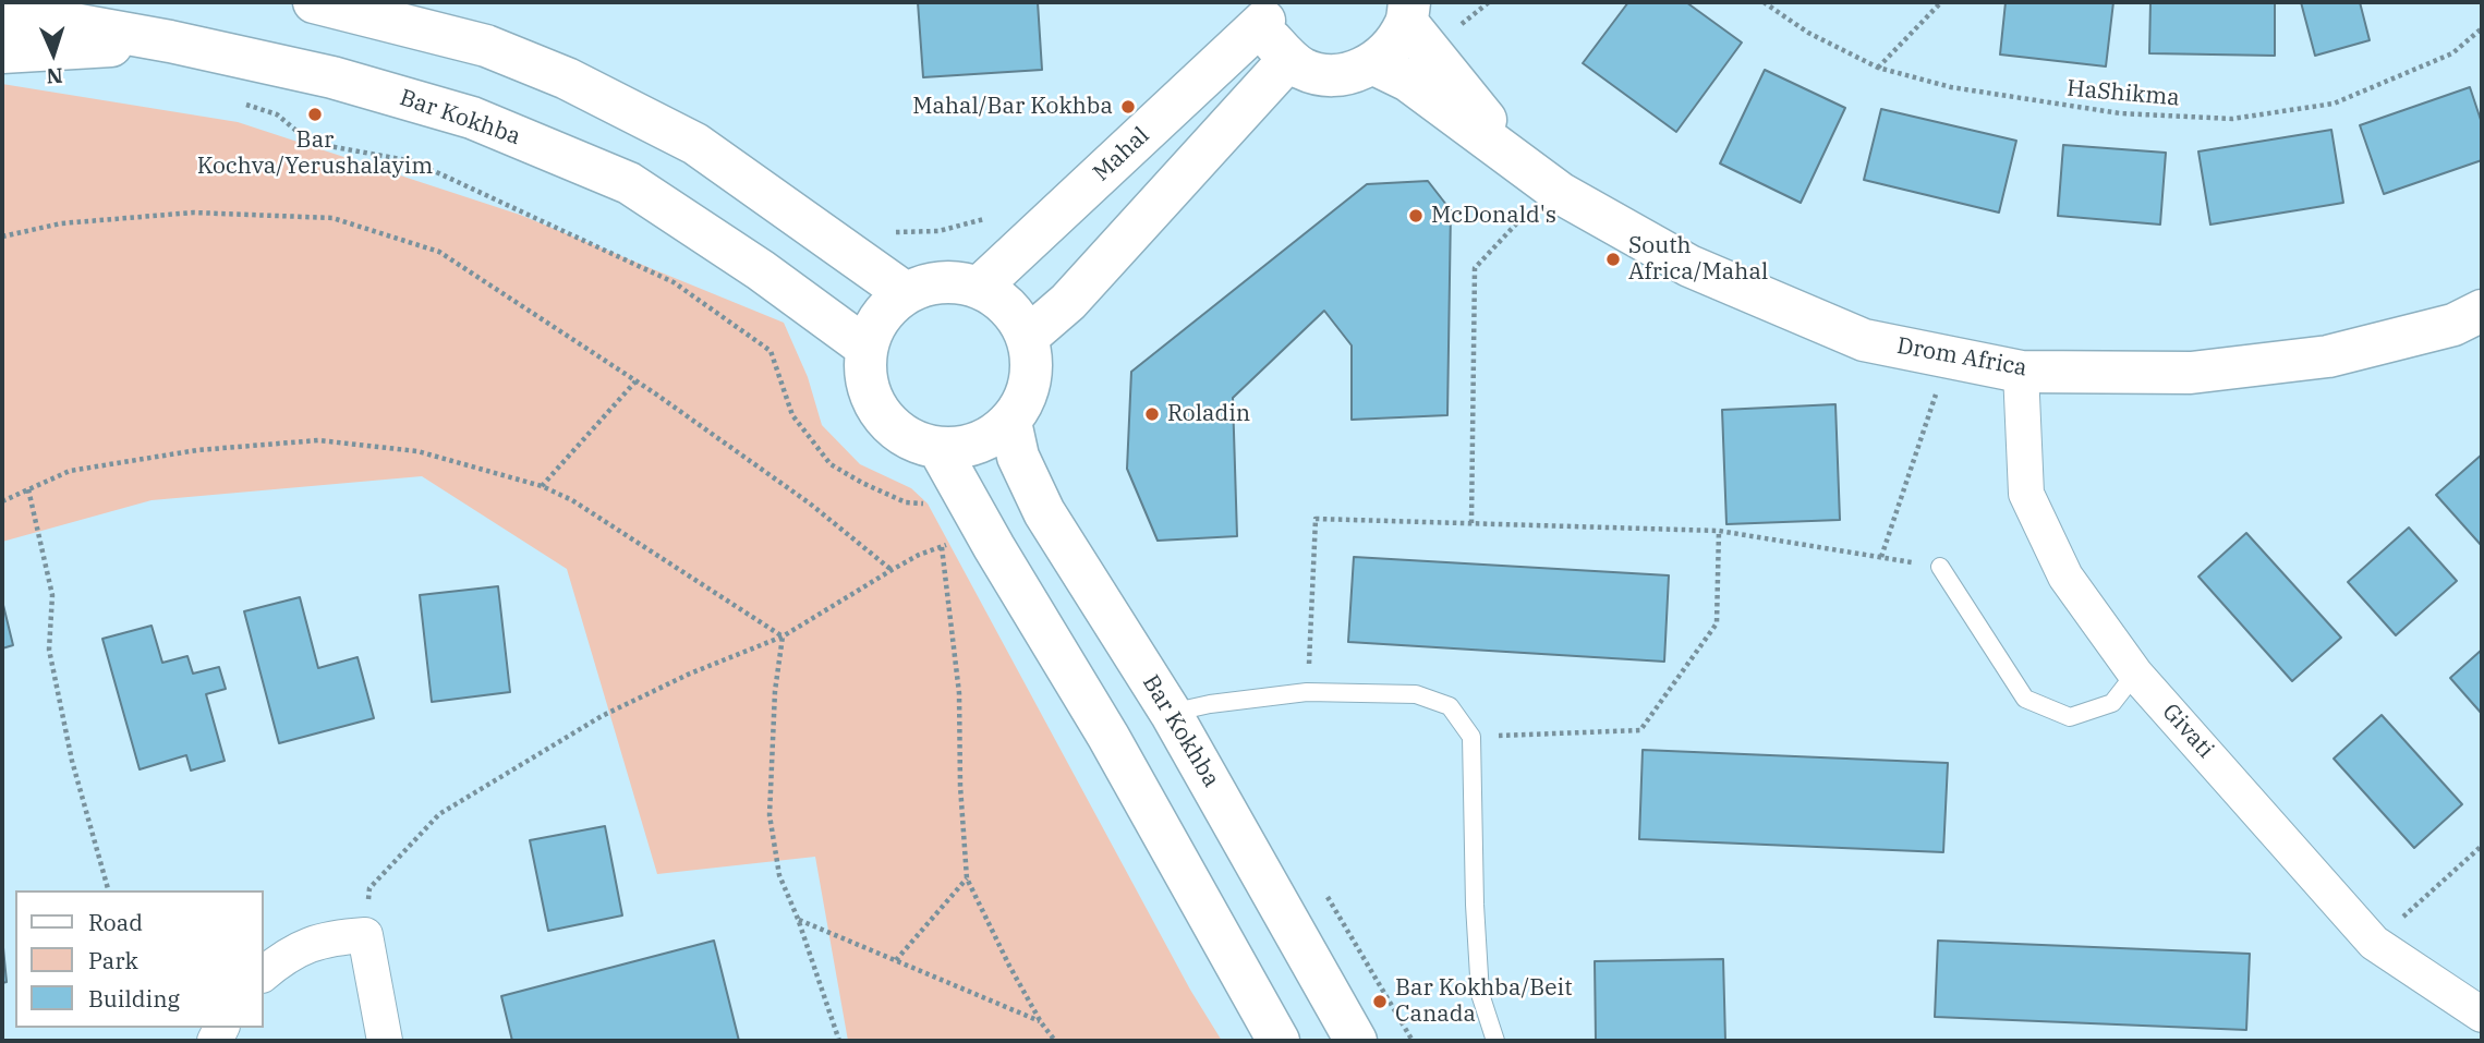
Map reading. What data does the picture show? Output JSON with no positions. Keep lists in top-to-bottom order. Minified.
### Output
{"streets":{"main road":["Bar Kokhba","Mahal","Drom Africa"],"street":["Givati"],"path":["HaShikma"]},"crossings":[["Bar Kokhba","Mahal"],["Drom Africa","Givati"]],"places":["Mahal/Bar Kokhba","Bar Kochva/Yerushalayim","McDonald's","South Africa/Mahal","Roladin","Bar Kokhba/Beit Canada"],"legend":["Road","Park","Building"],"north":"bottom"}
